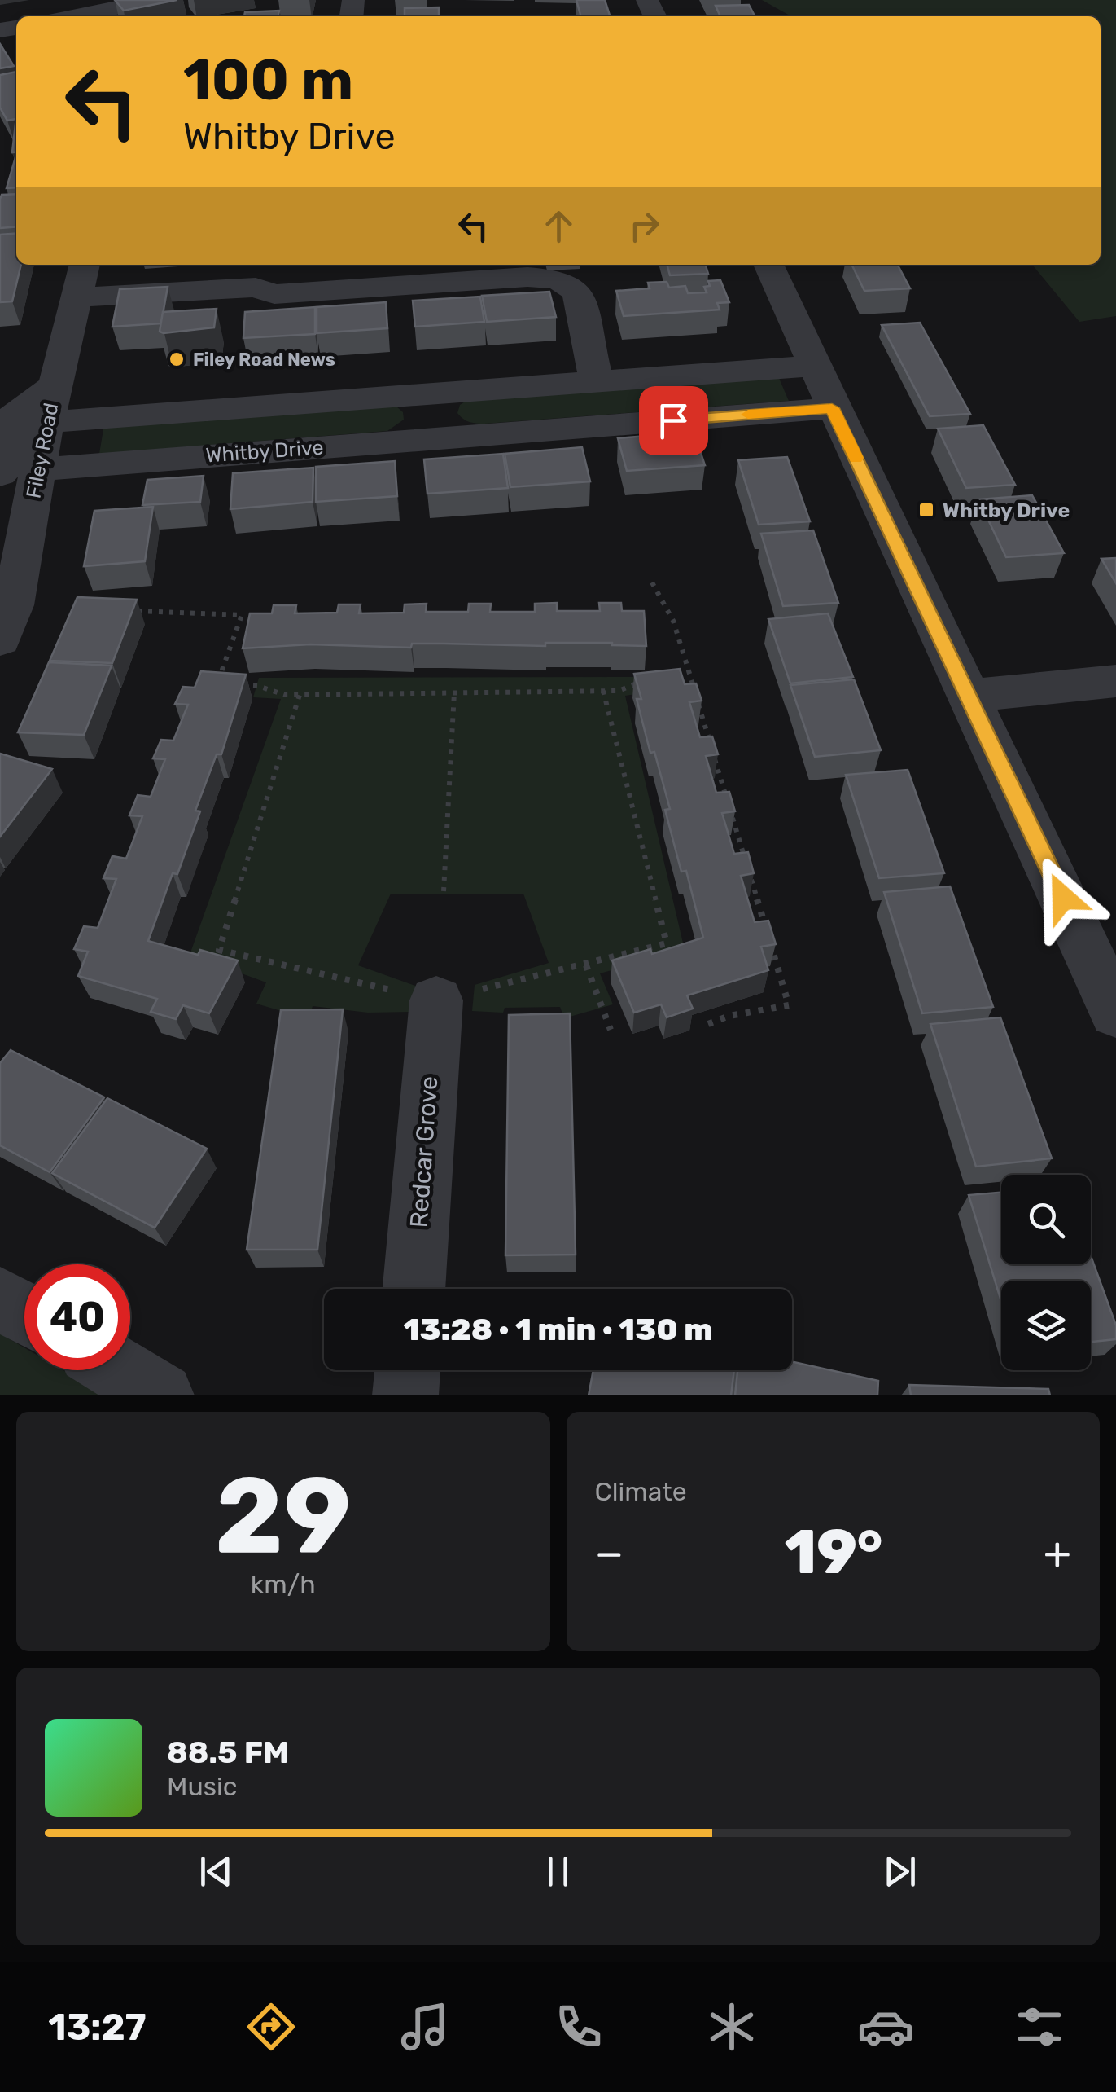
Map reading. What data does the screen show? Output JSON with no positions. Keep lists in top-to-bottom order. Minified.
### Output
{"streets":{"street":["Filey Road","Whitby Drive","Redcar Grove"]},"crossings":[["Filey Road","Whitby Drive"]],"places":{"other":["Filey Road News"],"transit":["Whitby Drive"]},"page":{"turn":["100 m","Whitby Drive"],"limit":"40","trip":"13:28 · 1 min · 130 m","tile":[["29","km/h"],"Climate"],"heat":["−","19°","+"],"song":["88.5 FM","Music"],"tabs":"13:27"}}
